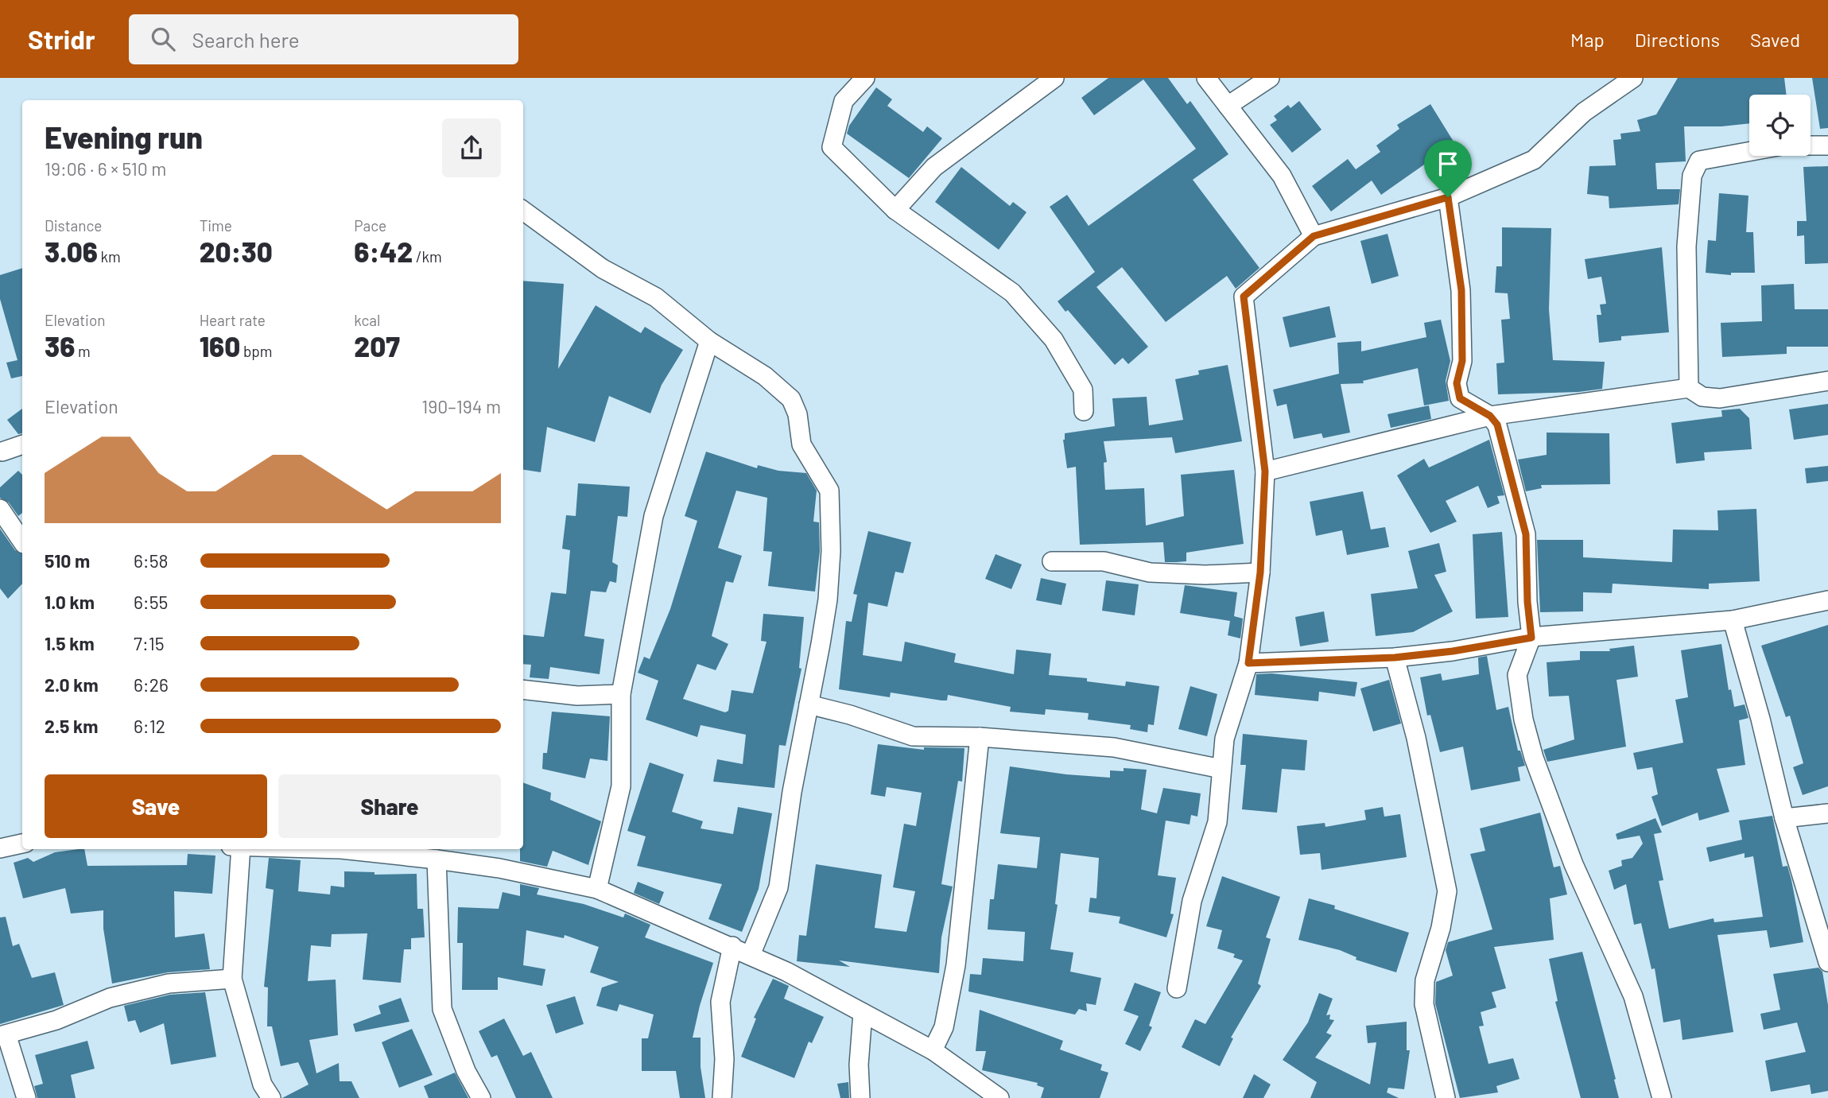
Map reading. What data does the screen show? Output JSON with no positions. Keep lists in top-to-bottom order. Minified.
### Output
{"page":{"header":"Stridr","search":"Search here","nav":["Map","Directions","Saved"],"heading":["Evening run","19:06 · 6 × 510 m"],"stats":[["Distance","3.06 km"],["Time","20:30"],["Pace","6:42 /km"],["Elevation","36 m"],["Heart rate","160 bpm"],["kcal","207"]],"chart":["Elevation","190–194 m"],"list":[{"name":"510 m","note":"6:58"},{"name":"1.0 km","note":"6:55"},{"name":"1.5 km","note":"7:15"},{"name":"2.0 km","note":"6:26"},{"name":"2.5 km","note":"6:12"}],"buttons":["Save","Share"]}}
